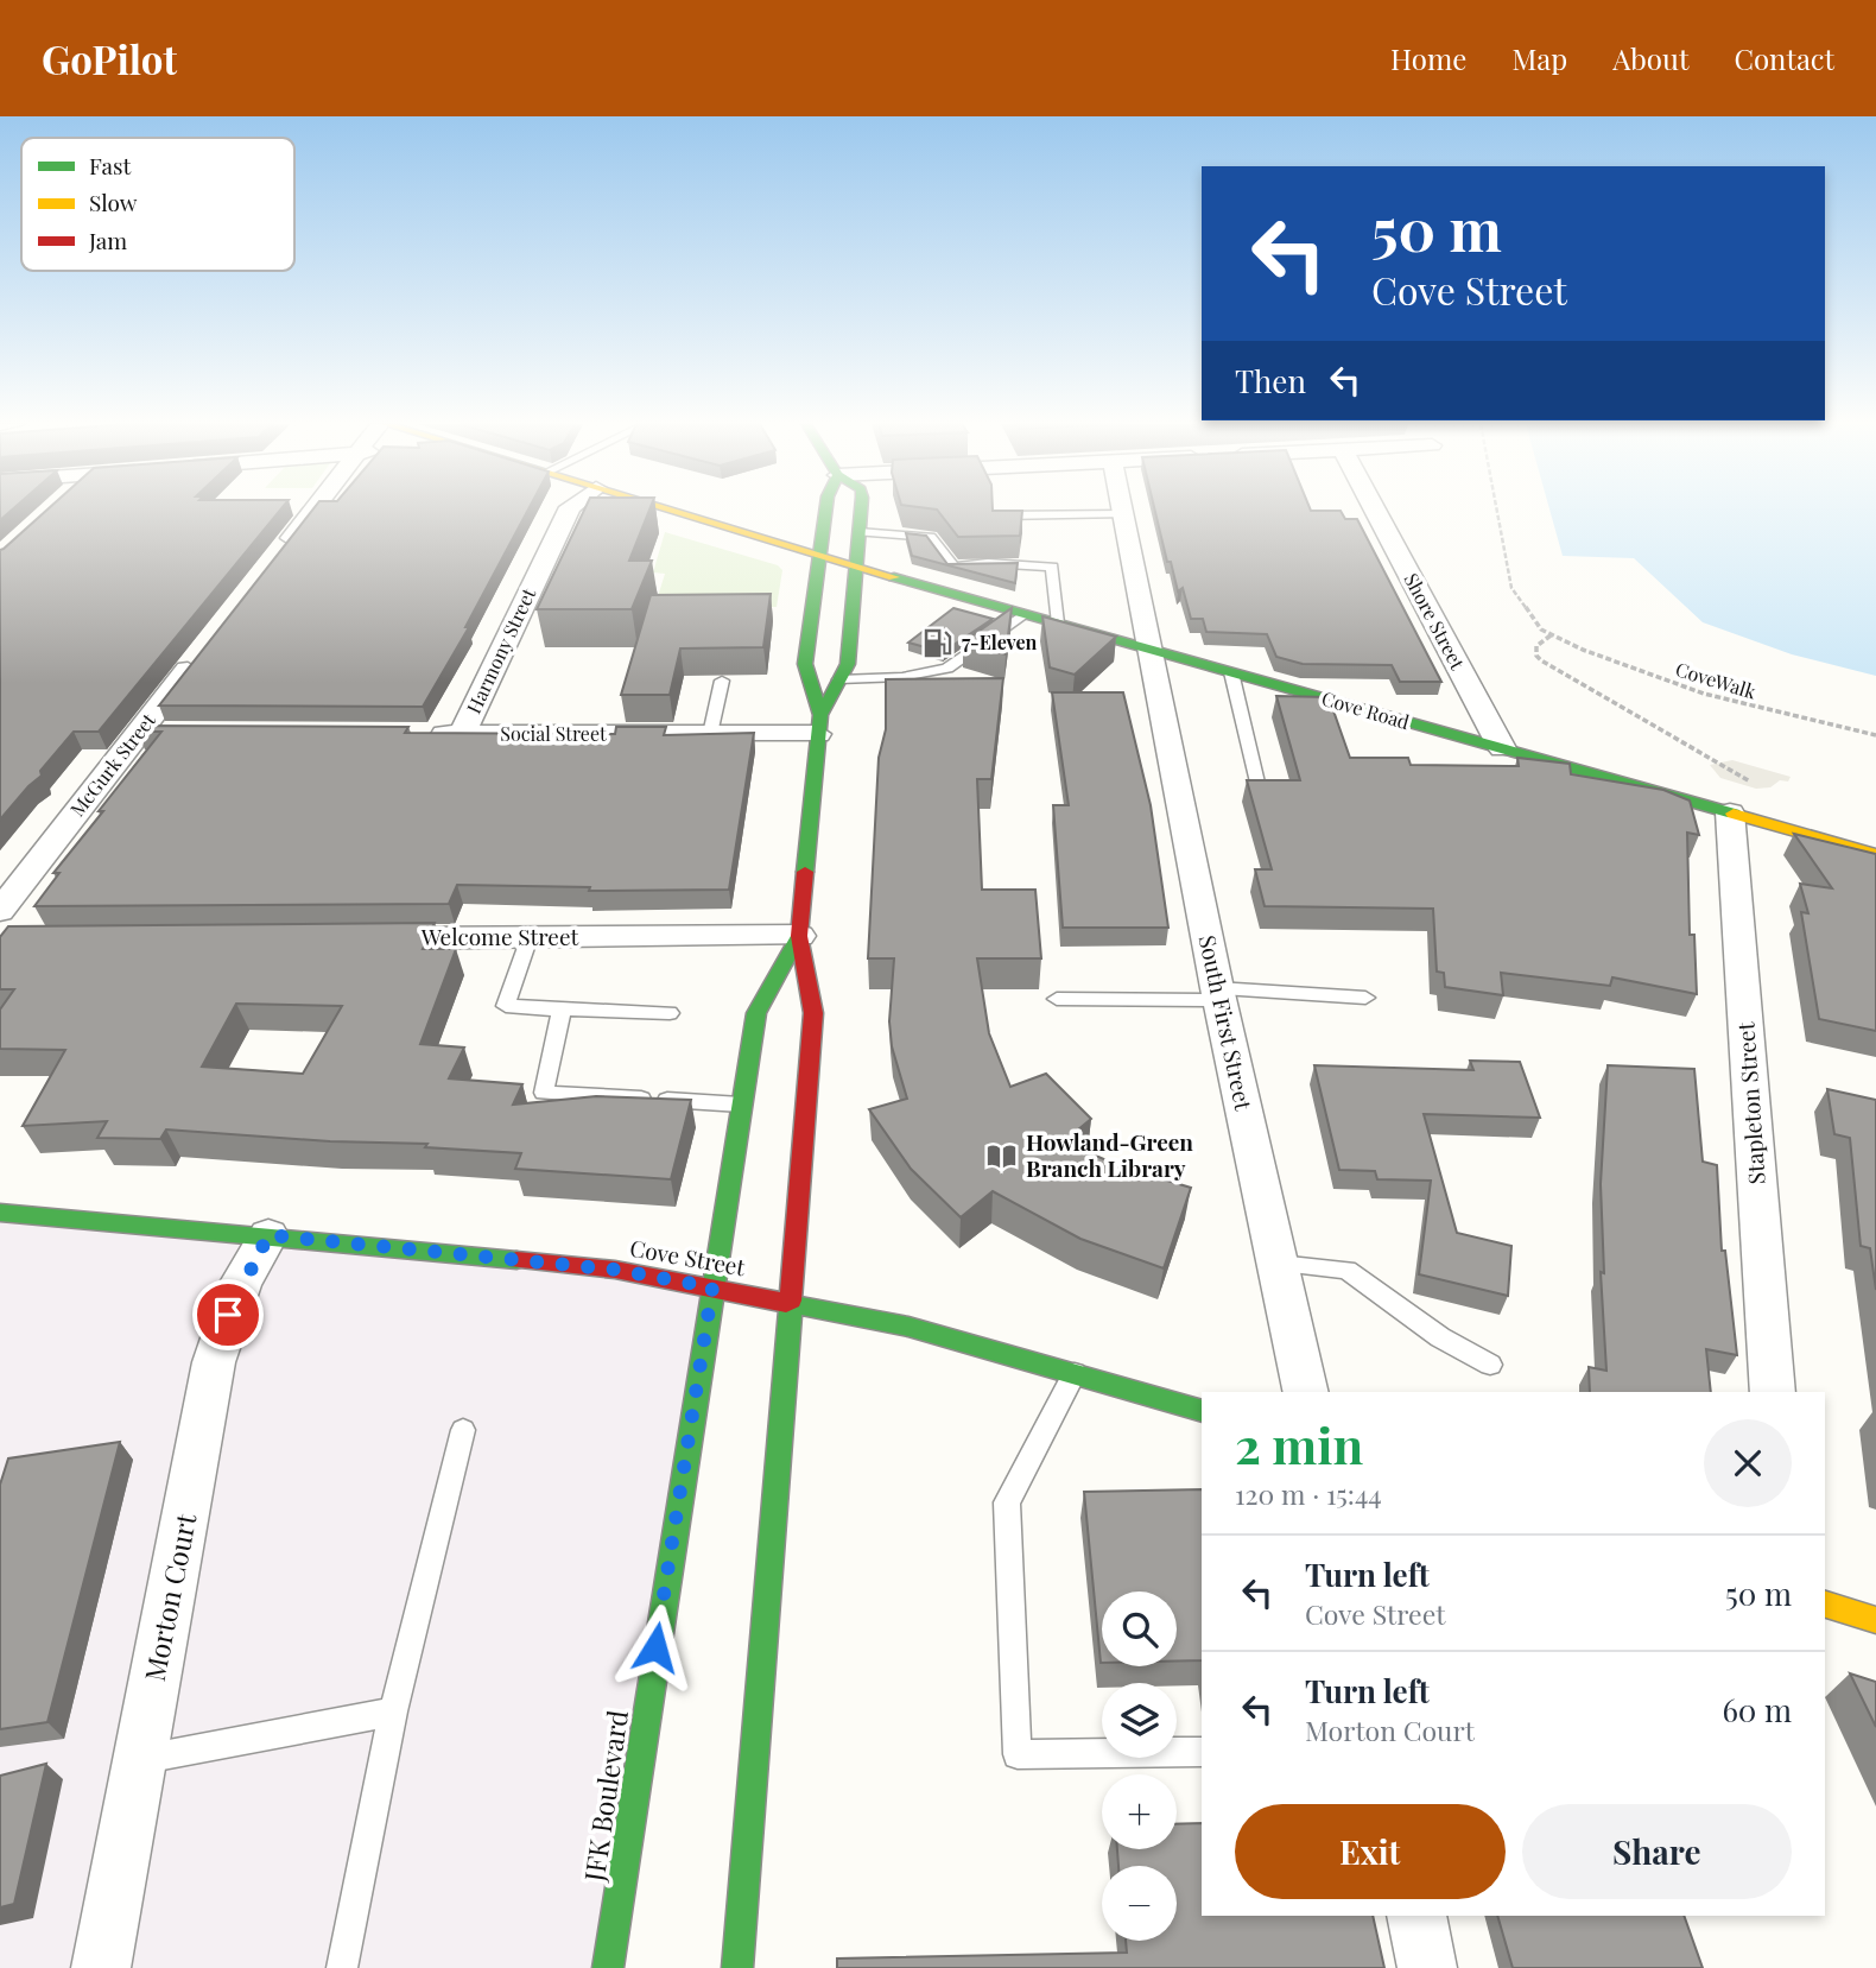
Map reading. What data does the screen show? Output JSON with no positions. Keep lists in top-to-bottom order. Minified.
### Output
{"streets":{"main road":["Cove Road","Cove Street","JFK Boulevard"],"street":["Shore Street","Harmony Street","Social Street","McGurk Street","Welcome Street","South First Street","Stapleton Street","Morton Court"],"path":["CoveWalk"]},"crossings":[["Shore Street","Cove Road"],["Harmony Street","Social Street"],["Cove Road","South First Street"],["Cove Road","Stapleton Street"],["Welcome Street","JFK Boulevard"],["Cove Street","Morton Court"],["Cove Street","JFK Boulevard"]],"places":{"fuel station":["7-Eleven"],"library":["Howland-Green Branch Library"]},"legend":["Fast","Slow","Jam"],"page":{"header":"GoPilot","nav":["Home","Map","About","Contact"],"turn":["50 m","Cove Street"],"then":"Then","heading":["2 min","120 m · 15:44"],"list":[{"name":"Turn left","note":"Cove Street","value":"50 m"},{"name":"Turn left","note":"Morton Court","value":"60 m"}],"map_buttons":["+","−"],"buttons":["Exit","Share"]}}
